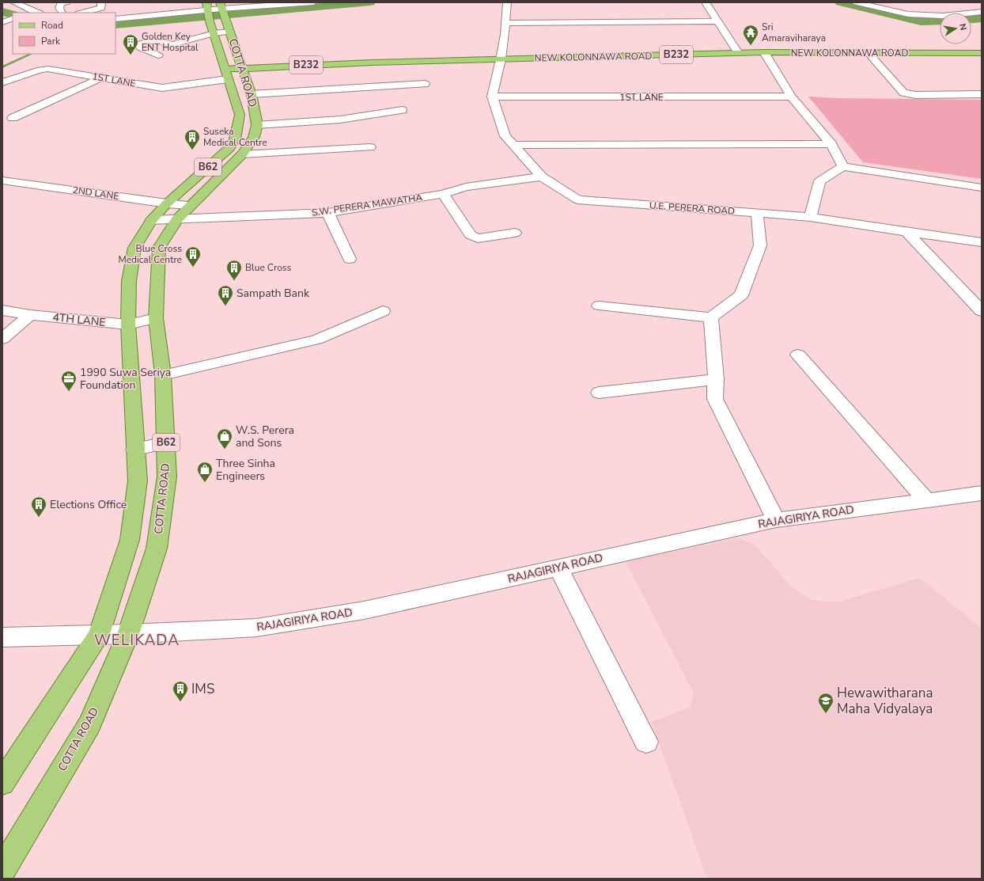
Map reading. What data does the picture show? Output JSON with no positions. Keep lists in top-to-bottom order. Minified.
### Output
{"streets":{"main road":["NEW KOLONNAWA ROAD","B232","COTTA ROAD","B62"],"street":["1ST LANE","2ND LANE","S.W. PERERA MAWATHA","U.E. PERERA ROAD","4TH LANE","RAJAGIRIYA ROAD"]},"crossings":[["NEW KOLONNAWA ROAD","COTTA ROAD"],["NEW KOLONNAWA ROAD","1ST LANE"],["NEW KOLONNAWA ROAD","U.E. PERERA ROAD"],["COTTA ROAD","1ST LANE"],["COTTA ROAD","2ND LANE"],["COTTA ROAD","S.W. PERERA MAWATHA"],["COTTA ROAD","4TH LANE"],["COTTA ROAD","RAJAGIRIYA ROAD"],["1ST LANE","U.E. PERERA ROAD"],["S.W. PERERA MAWATHA","U.E. PERERA ROAD"]],"districts":["WELIKADA"],"places":{"temple":["Sri Amaraviharaya"],"building":["Golden Key ENT Hospital","Suseka Medical Centre","Blue Cross Medical Centre","Blue Cross","Sampath Bank","Elections Office","IMS"],"office":["1990 Suwa Seriya Foundation"],"shop":["W.S. Perera and Sons","Three Sinha Engineers"],"school or university":["Hewawitharana Maha Vidyalaya"]},"legend":["Road","Park"],"north":"right"}
